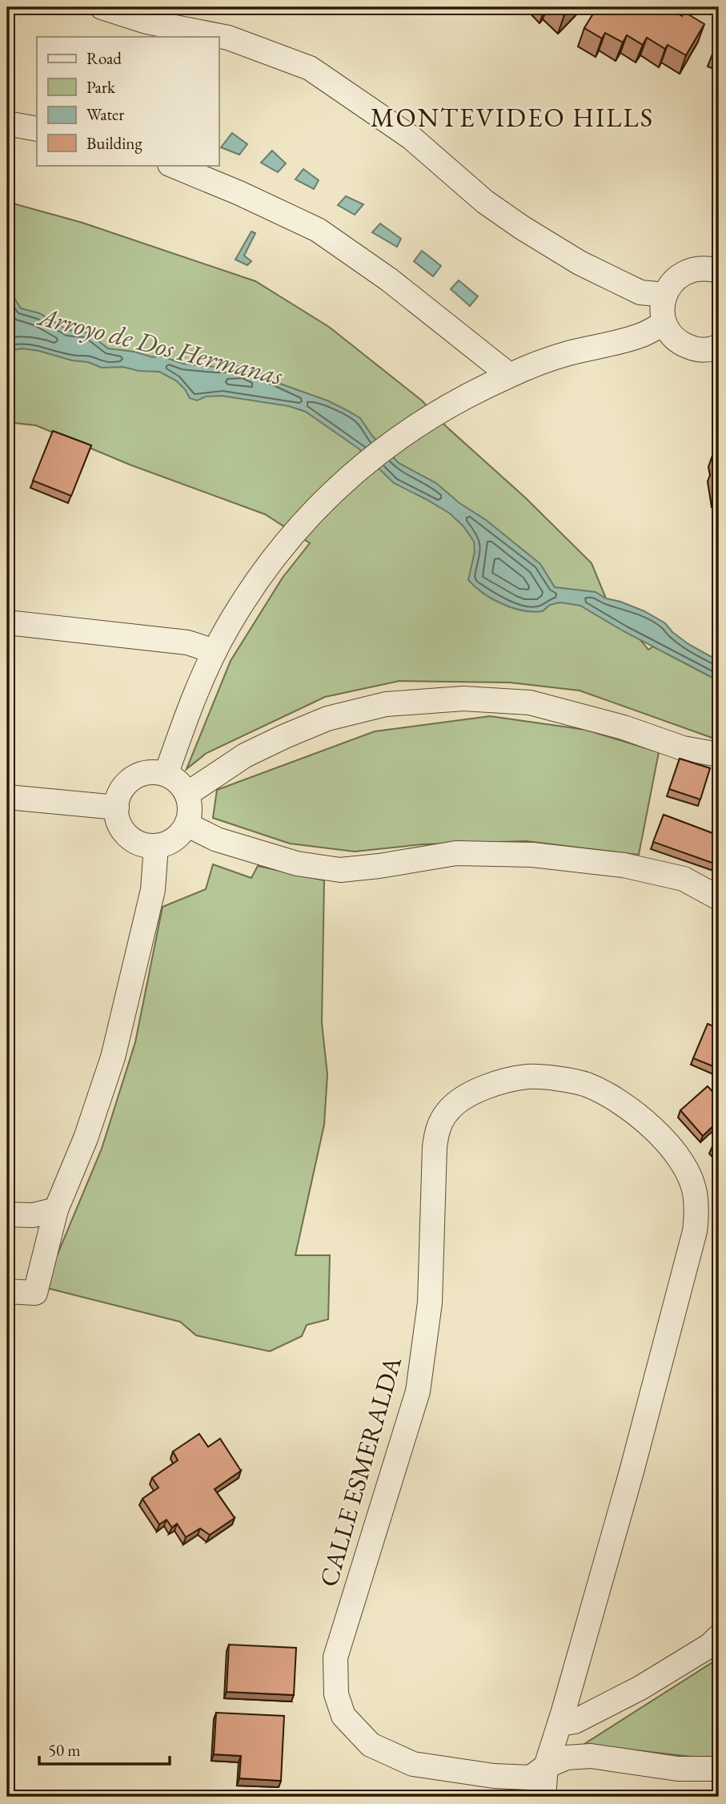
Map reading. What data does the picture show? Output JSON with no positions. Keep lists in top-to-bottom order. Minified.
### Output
{"streets":{"street":["CALLE ESMERALDA"]},"districts":["MONTEVIDEO HILLS"],"water":["Arroyo de Dos Hermanas"],"legend":["Road","Park","Water","Building"],"scale_bar":"50 m"}
